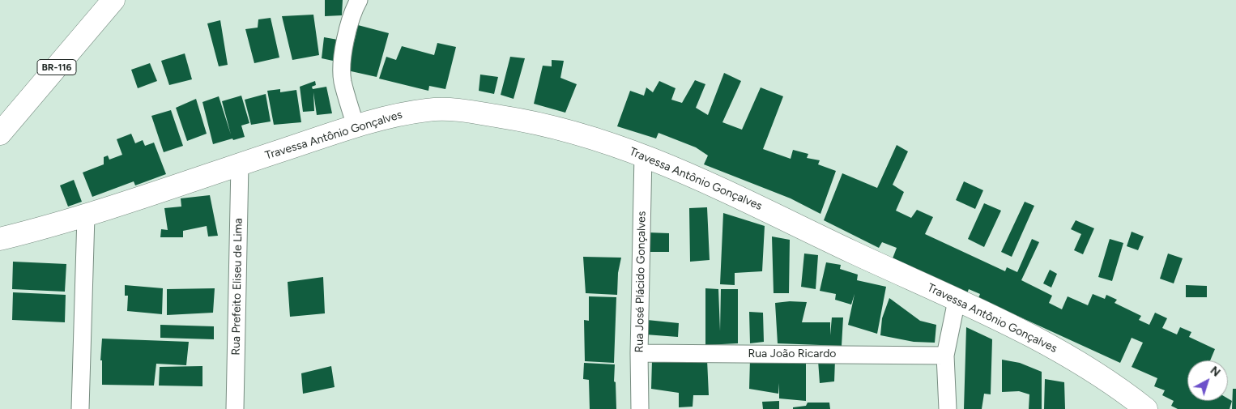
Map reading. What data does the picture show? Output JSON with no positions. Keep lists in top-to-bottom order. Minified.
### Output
{"streets":{"main road":["BR-116","Travessa Antônio Gonçalves"],"street":["Rua José Plácido Gonçalves","Rua Prefeito Eliseu de Lima","Rua João Ricardo"]},"crossings":[["Travessa Antônio Gonçalves","Rua José Plácido Gonçalves"],["Travessa Antônio Gonçalves","Rua Prefeito Eliseu de Lima"],["Rua José Plácido Gonçalves","Rua João Ricardo"]],"north":"top right"}
